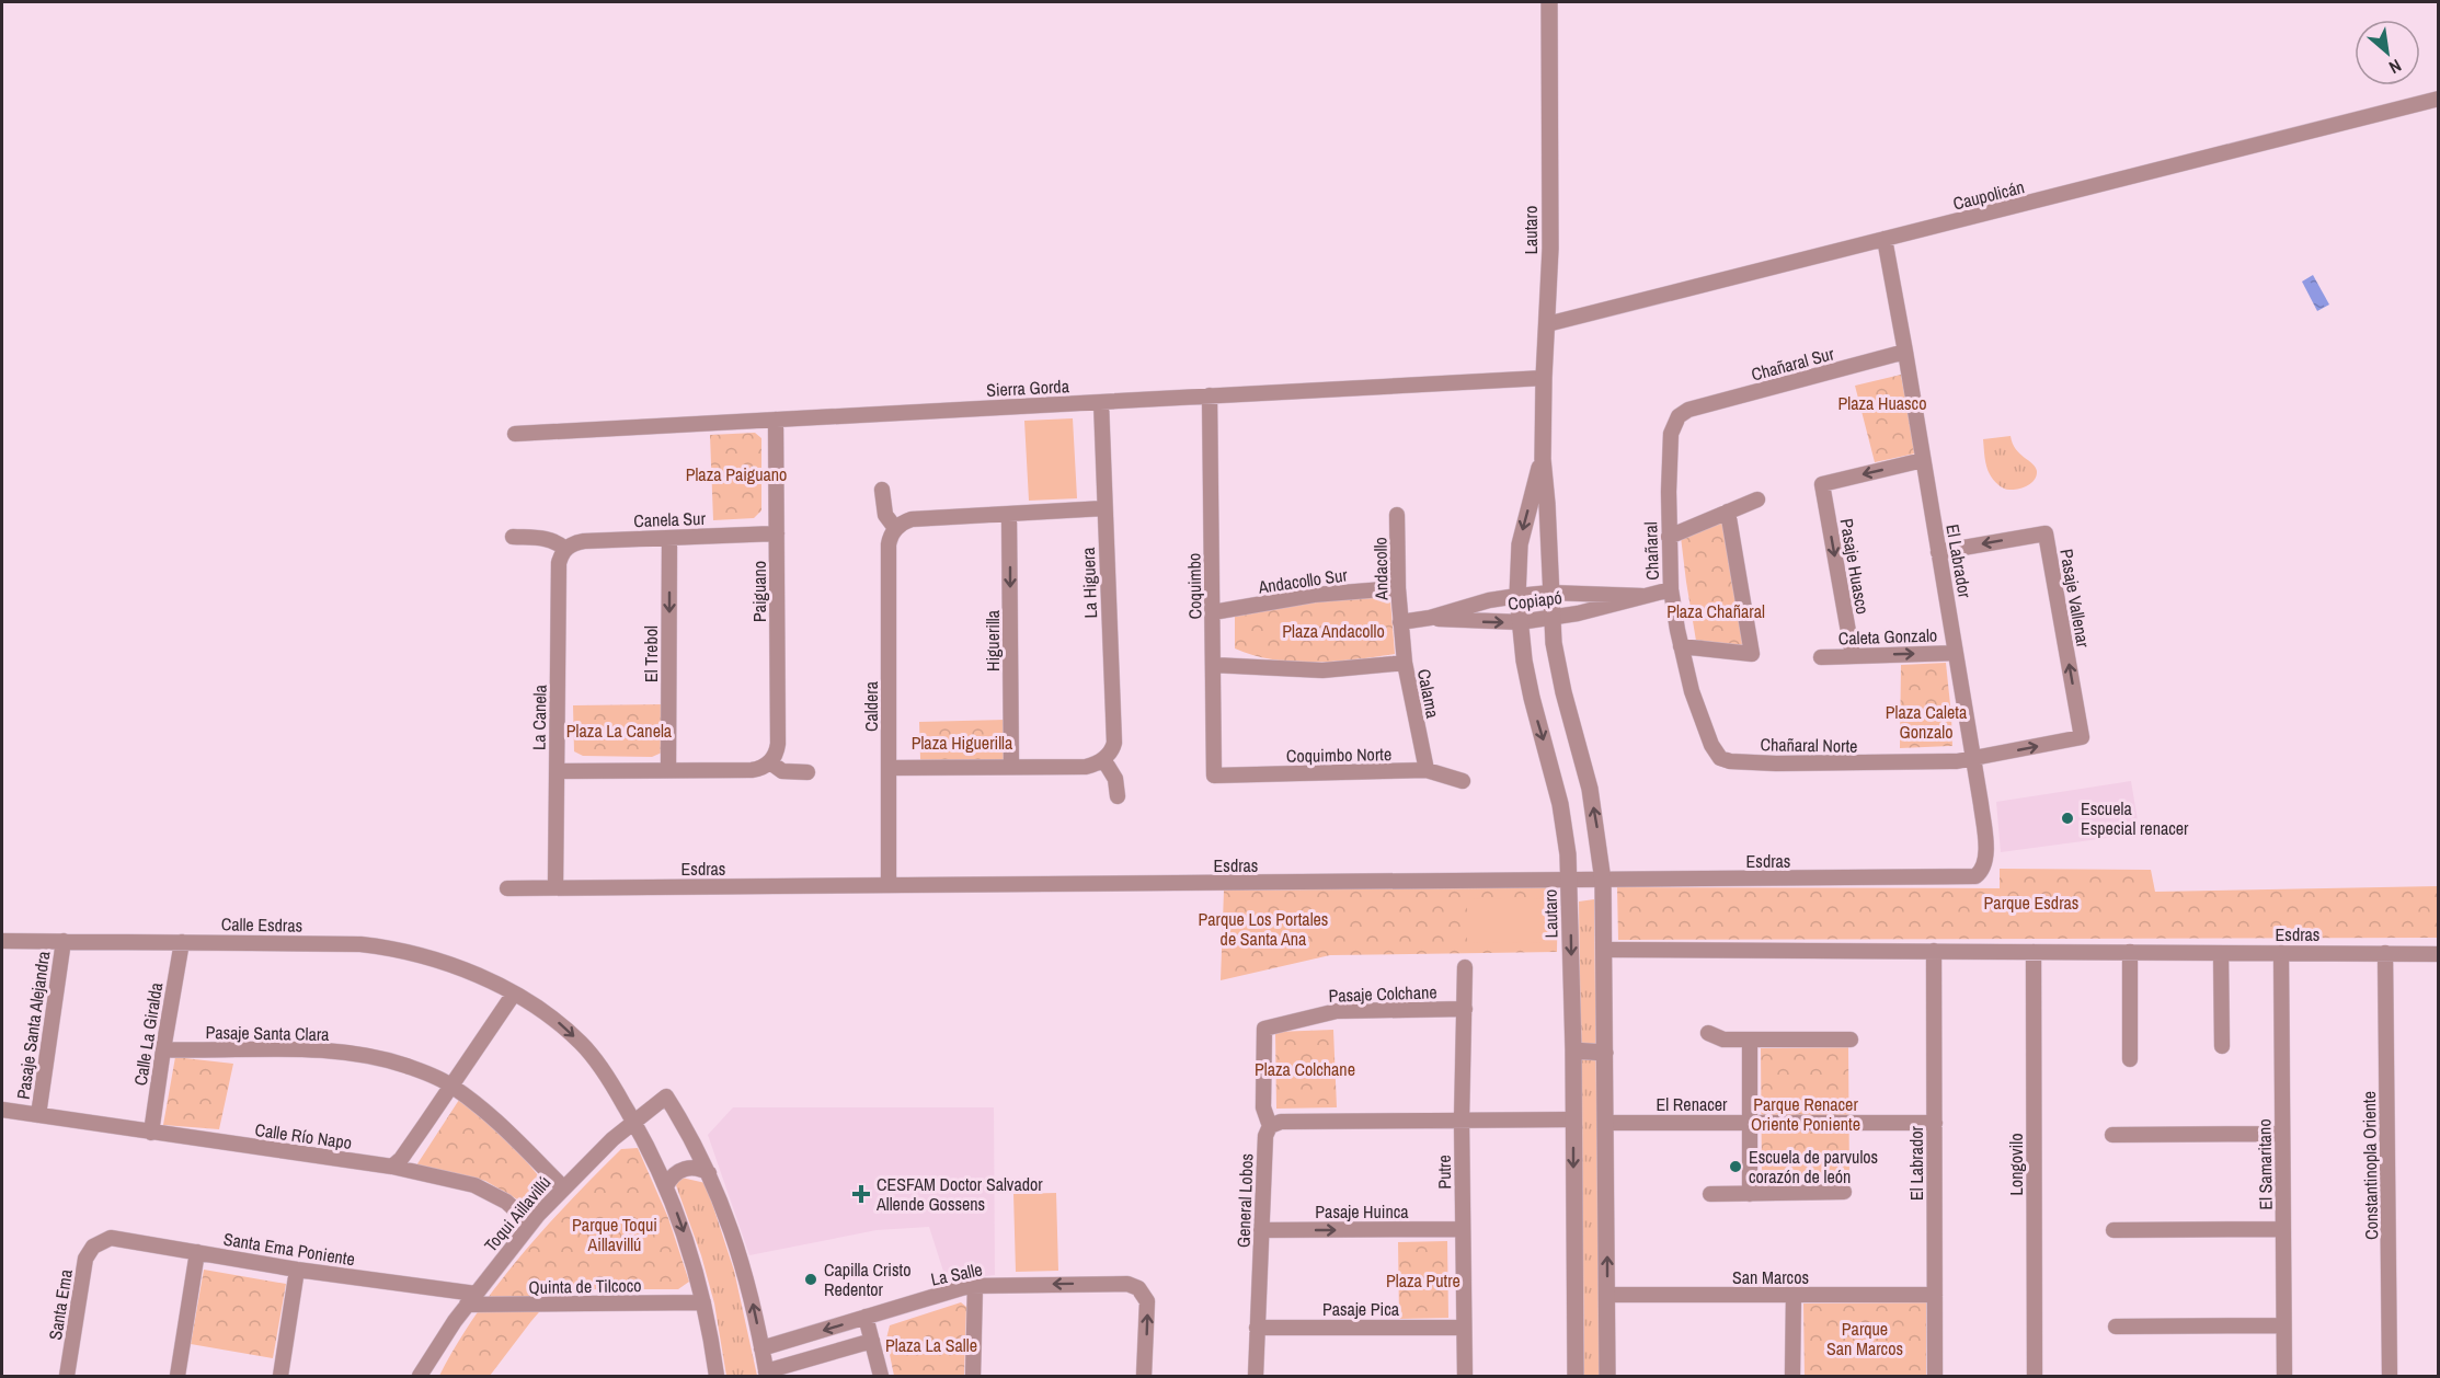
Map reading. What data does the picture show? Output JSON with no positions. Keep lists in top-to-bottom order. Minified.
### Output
{"streets":{"street":["Caupolicán","Lautaro","Chañaral Sur","Sierra Gorda","Canela Sur","Chañaral","El Labrador","Pasaje Huasco","Andacollo","Andacollo Sur","La Higuera","Coquimbo","Paiguano","Pasaje Vallenar","Copiapó","Caleta Gonzalo","Higuerilla","El Trebol","Calama","Caldera","La Canela","Chañaral Norte","Coquimbo Norte","Esdras","Calle Esdras","Pasaje Colchane","Pasaje Santa Alejandra","Pasaje Santa Clara","Calle La Giralda","El Renacer","Calle Río Napo","Longovilo","El Samaritano","Constantinopla Oriente","Putre","General Lobos","Pasaje Huinca","Toqui Aillavillú","Santa Ema Poniente","La Salle","San Marcos","Quinta de Tilcoco","Santa Ema","Pasaje Pica"]},"crossings":[["Caupolicán","Lautaro"],["Caupolicán","El Labrador"],["Lautaro","Sierra Gorda"],["Lautaro","Copiapó"],["Lautaro","Esdras"],["Lautaro","El Renacer"],["Lautaro","San Marcos"],["Chañaral Sur","Chañaral"],["Chañaral Sur","El Labrador"],["Sierra Gorda","La Higuera"],["Sierra Gorda","Coquimbo"],["Sierra Gorda","Paiguano"],["Canela Sur","Paiguano"],["Canela Sur","El Trebol"],["Canela Sur","La Canela"],["Chañaral","Copiapó"],["Chañaral","Chañaral Norte"],["El Labrador","Pasaje Huasco"],["El Labrador","Pasaje Vallenar"],["El Labrador","Caleta Gonzalo"],["El Labrador","Chañaral Norte"],["El Labrador","Esdras"],["El Labrador","El Renacer"],["El Labrador","San Marcos"],["Pasaje Huasco","Caleta Gonzalo"],["Andacollo","Andacollo Sur"],["Andacollo","Copiapó"],["Andacollo","Calama"],["Andacollo Sur","Coquimbo"],["Coquimbo","Coquimbo Norte"],["Pasaje Vallenar","Chañaral Norte"],["Copiapó","Calama"],["Calama","Coquimbo Norte"],["Caldera","Esdras"],["La Canela","Esdras"],["Esdras","Longovilo"],["Esdras","El Samaritano"],["Esdras","Constantinopla Oriente"],["Calle Esdras","Pasaje Santa Alejandra"],["Calle Esdras","Calle La Giralda"],["Calle Esdras","Toqui Aillavillú"],["Calle Esdras","Quinta de Tilcoco"],["Pasaje Colchane","Putre"],["Pasaje Colchane","General Lobos"],["Pasaje Santa Alejandra","Calle Río Napo"],["Pasaje Santa Clara","Calle La Giralda"],["Pasaje Santa Clara","Toqui Aillavillú"],["Calle La Giralda","Calle Río Napo"],["Calle Río Napo","Toqui Aillavillú"],["Putre","Pasaje Huinca"],["Putre","Pasaje Pica"],["General Lobos","Pasaje Huinca"],["General Lobos","Pasaje Pica"],["Toqui Aillavillú","Santa Ema Poniente"],["Toqui Aillavillú","Quinta de Tilcoco"],["Santa Ema Poniente","Quinta de Tilcoco"],["Santa Ema Poniente","Santa Ema"]],"one_way":["Caleta Gonzalo","Higuerilla","El Trebol"],"parks":["Plaza Huasco","Plaza Paiguano","Plaza Chañaral","Plaza Andacollo","Plaza Caleta Gonzalo","Plaza La Canela","Plaza Higuerilla","Parque Esdras","Parque Los Portales de Santa Ana","Plaza Colchane","Parque Renacer Oriente Poniente","Parque Toqui Aillavillú","Plaza Putre","Parque San Marcos","Plaza La Salle"],"places":{"other":["Escuela Especial renacer","Escuela de parvulos corazón de león","Capilla Cristo Redentor"],"health":["CESFAM Doctor Salvador Allende Gossens"]},"north":"bottom right"}
